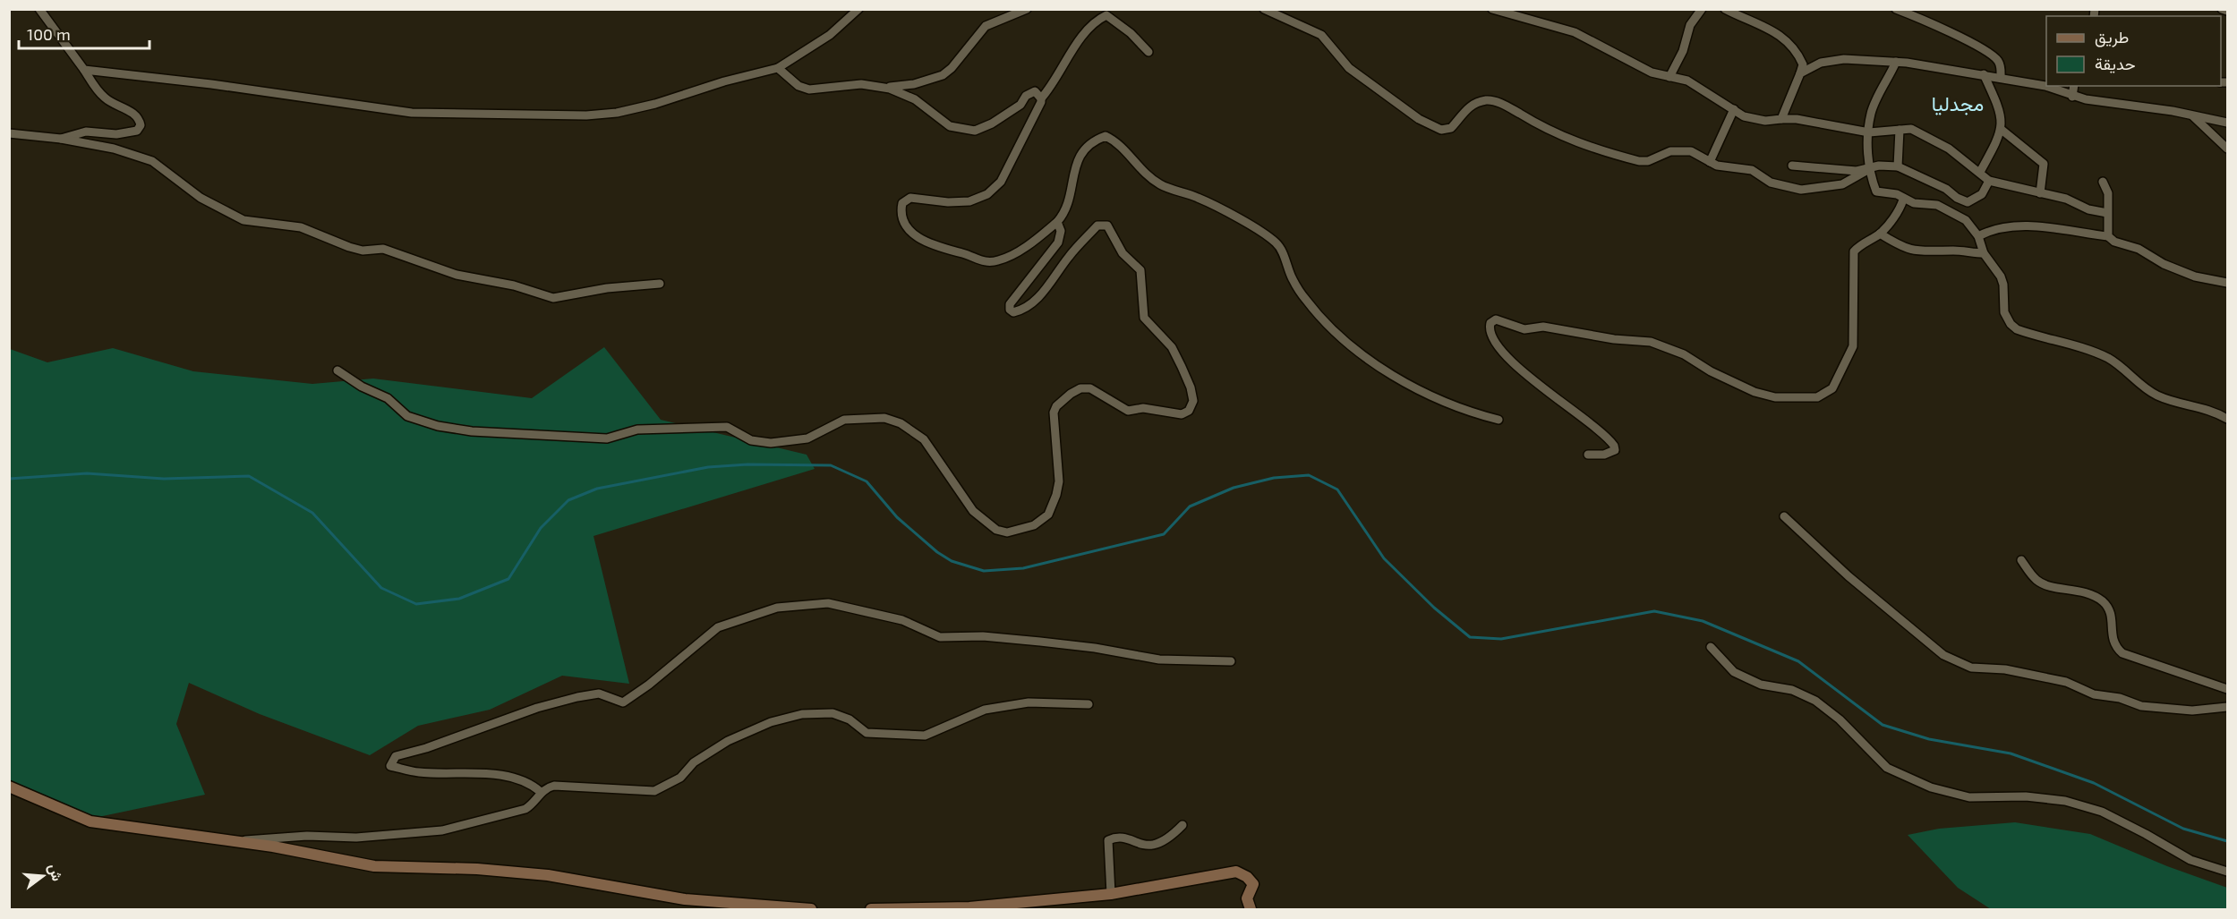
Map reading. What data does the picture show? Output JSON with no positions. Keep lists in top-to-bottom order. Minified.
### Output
{"districts":["مجدليا"],"legend":["طريق","حديقة"],"scale_bar":"100 m","north":"right"}
